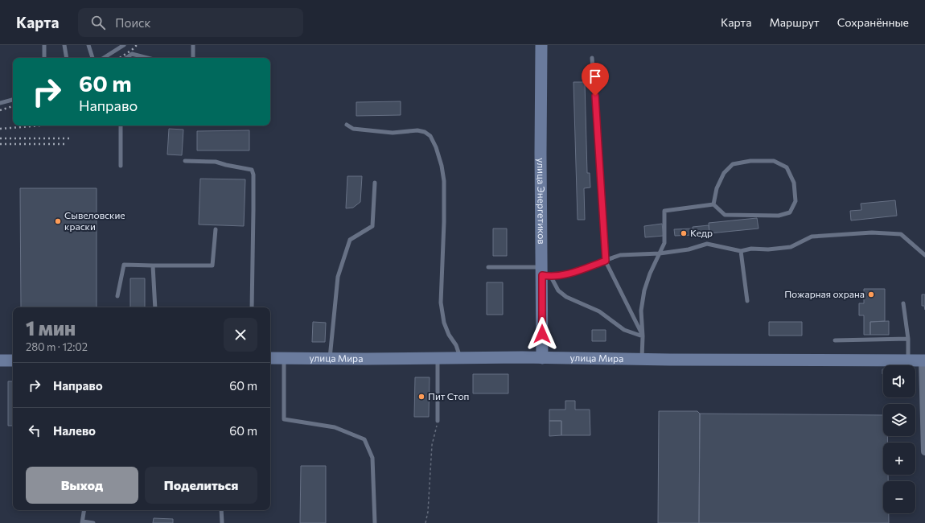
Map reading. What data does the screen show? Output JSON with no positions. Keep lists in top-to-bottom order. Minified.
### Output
{"streets":{"main road":["улица Энергетиков","улица Мира"]},"crossings":[["улица Энергетиков","улица Мира"]],"places":["Сывеловские краски","Кедр","Пожарная охрана","Пит Стоп"],"page":{"header":"Карта","search":"Поиск","nav":["Карта","Маршрут","Сохранённые"],"turn":["60 m","Направо"],"heading":["1 мин","280 m · 12:02"],"list":[{"name":"Направо","value":"60 m"},{"name":"Налево","value":"60 m"}],"map_buttons":["+","−"],"buttons":["Выход","Поделиться"]}}
